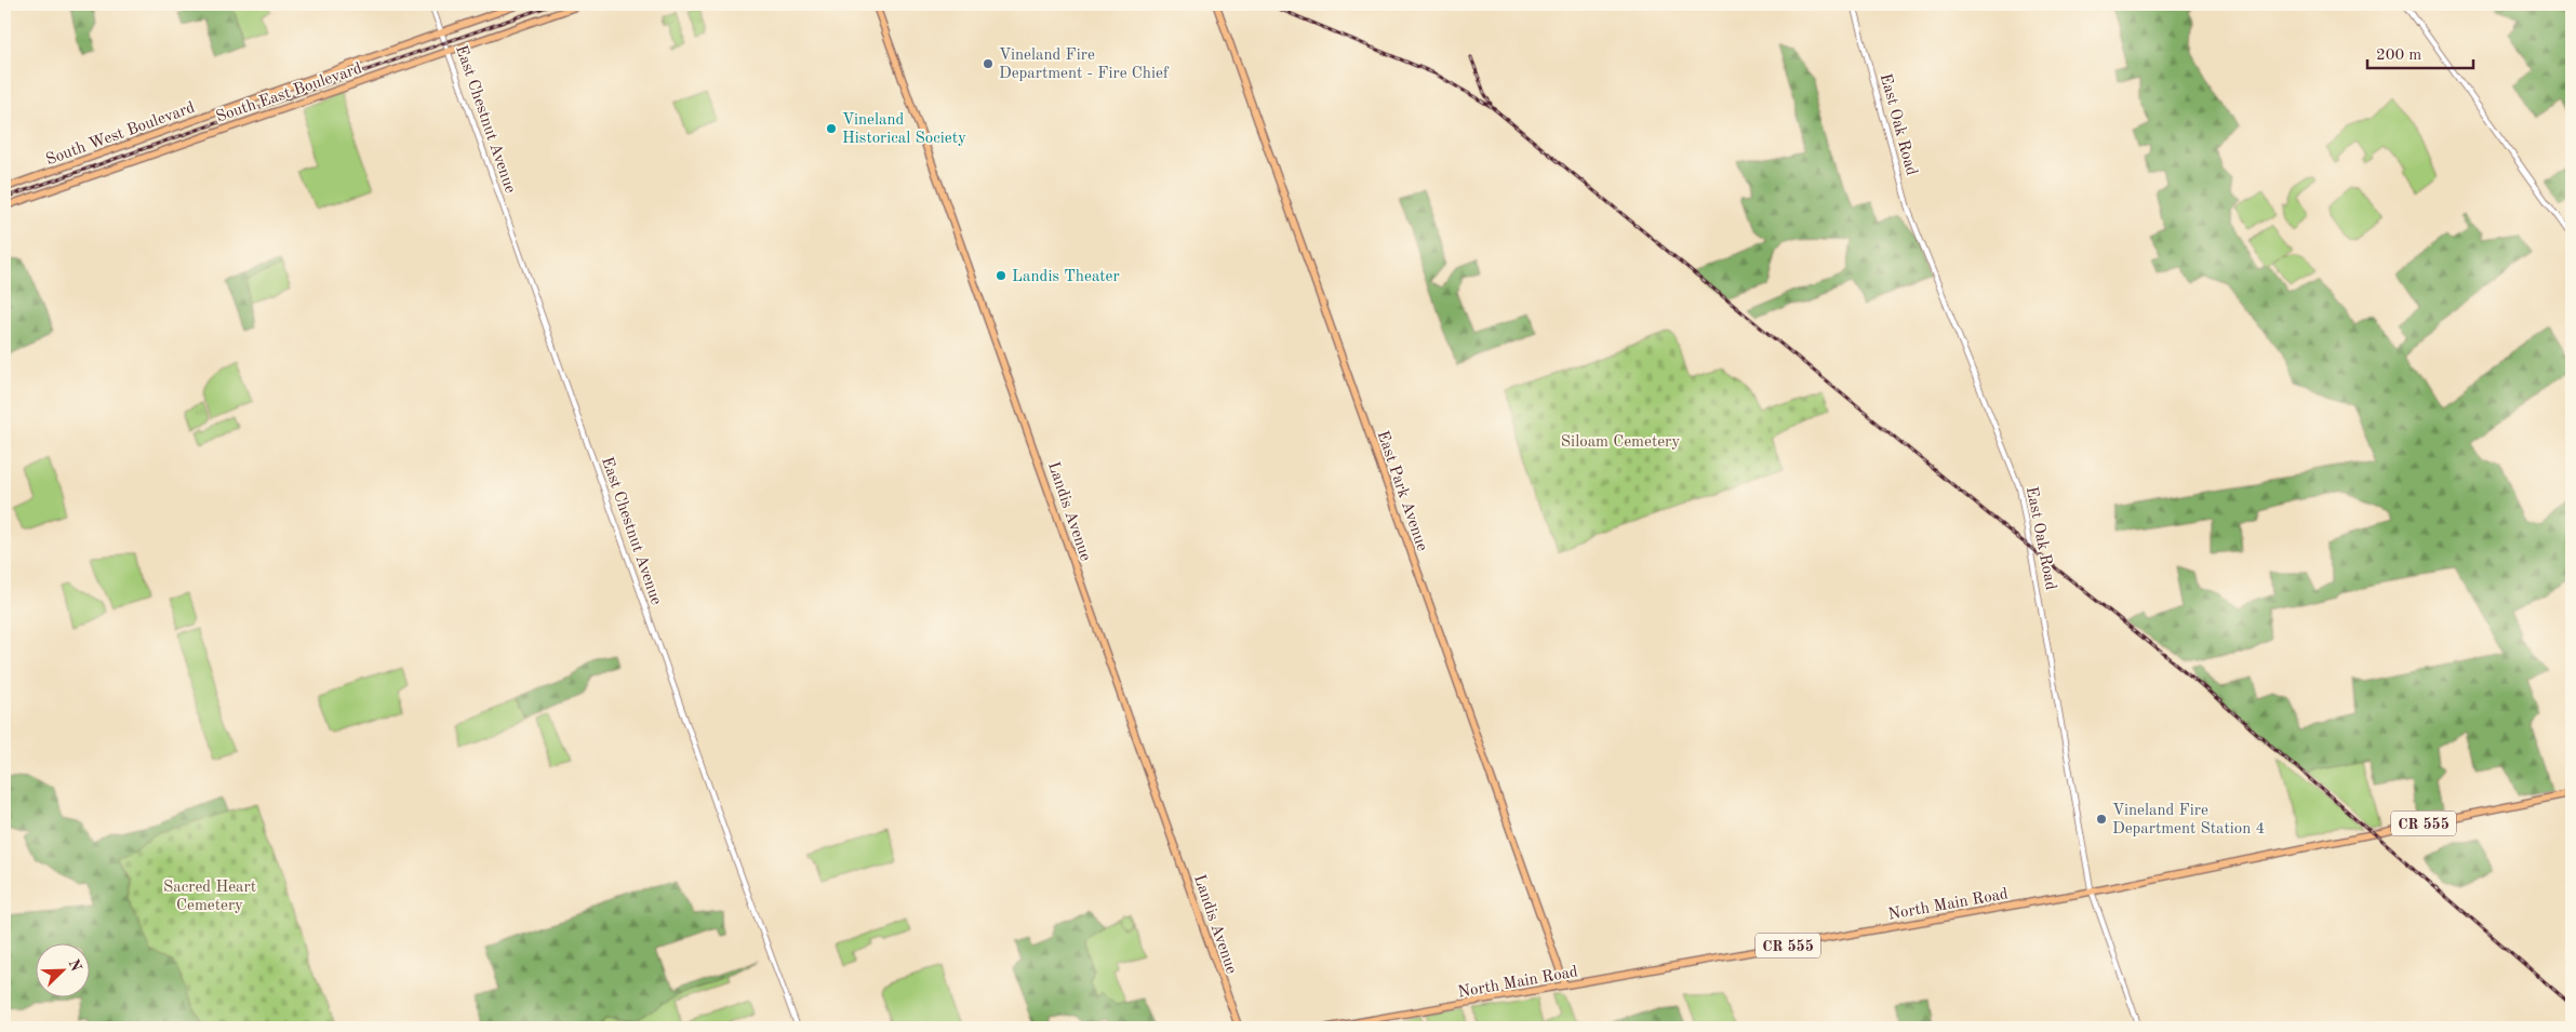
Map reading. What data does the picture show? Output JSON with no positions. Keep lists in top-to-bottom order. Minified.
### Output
{"streets":{"main road":["South East Boulevard","South West Boulevard","East Park Avenue","Landis Avenue","CR 555","North Main Road"],"street":["East Chestnut Avenue","East Oak Road"]},"crossings":[["South East Boulevard","East Chestnut Avenue"],["East Chestnut Avenue","South West Boulevard"],["East Oak Road","North Main Road"],["East Park Avenue","North Main Road"]],"parks":["Siloam Cemetery","Sacred Heart Cemetery"],"places":["Vineland Fire Department - Fire Chief","Vineland Historical Society","Landis Theater","Vineland Fire Department Station 4"],"scale_bar":"200 m","north":"top right"}
